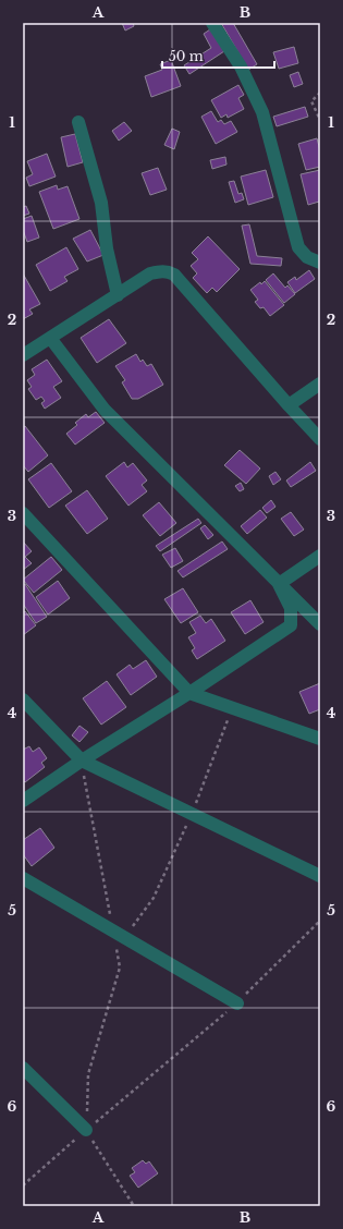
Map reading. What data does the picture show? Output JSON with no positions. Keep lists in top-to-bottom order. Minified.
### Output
{"scale_bar":"50 m","grid":{"columns":["A","B"],"rows":["1","2","3","4","5","6"]}}
